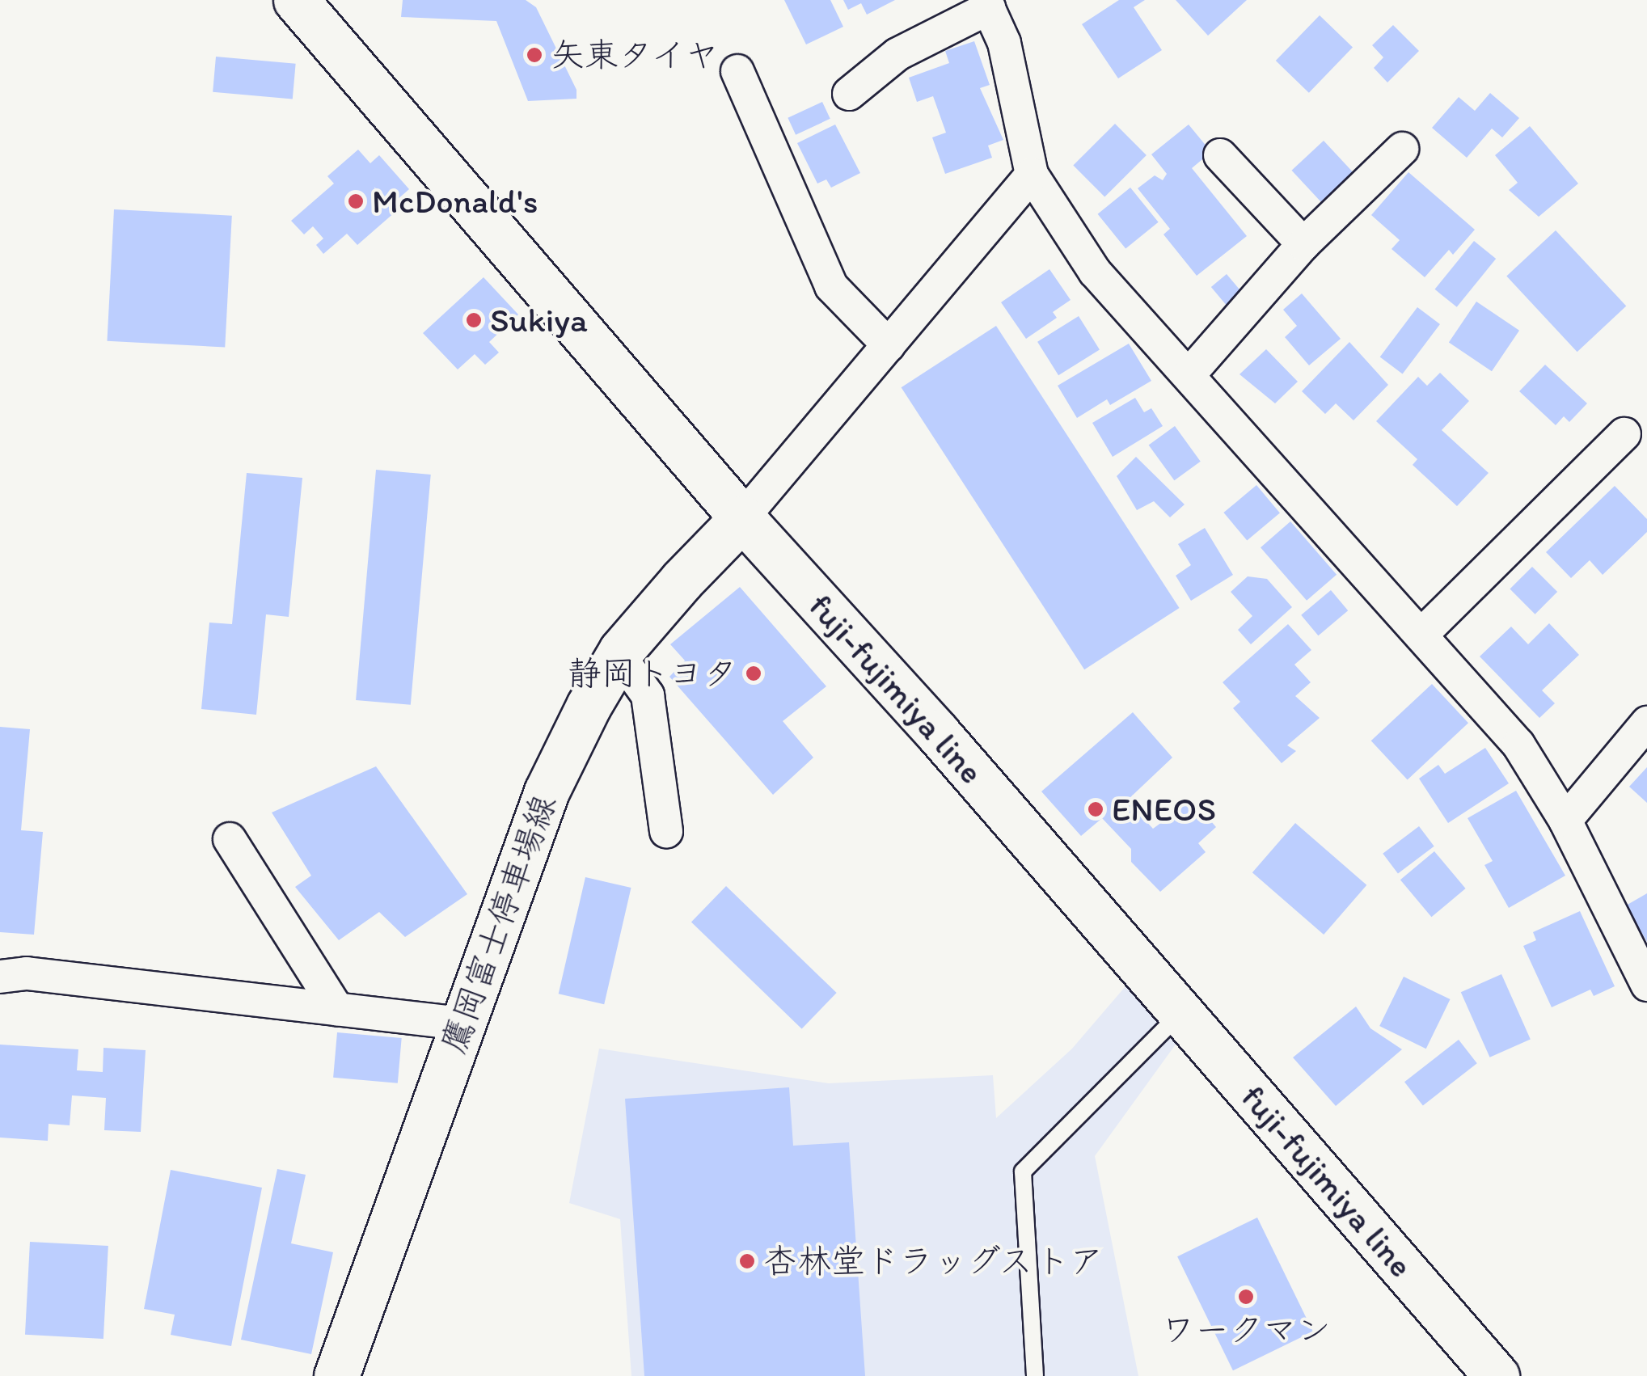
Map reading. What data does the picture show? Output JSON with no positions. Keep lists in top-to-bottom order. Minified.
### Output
{"streets":{"main road":["fuji-fujimiya line","鷹岡富士停車場線"]},"crossings":[["fuji-fujimiya line","鷹岡富士停車場線"]],"places":["矢東タイヤ","McDonald's","Sukiya","静岡トヨタ","ENEOS","杏林堂ドラッグストア","ワークマン"]}
